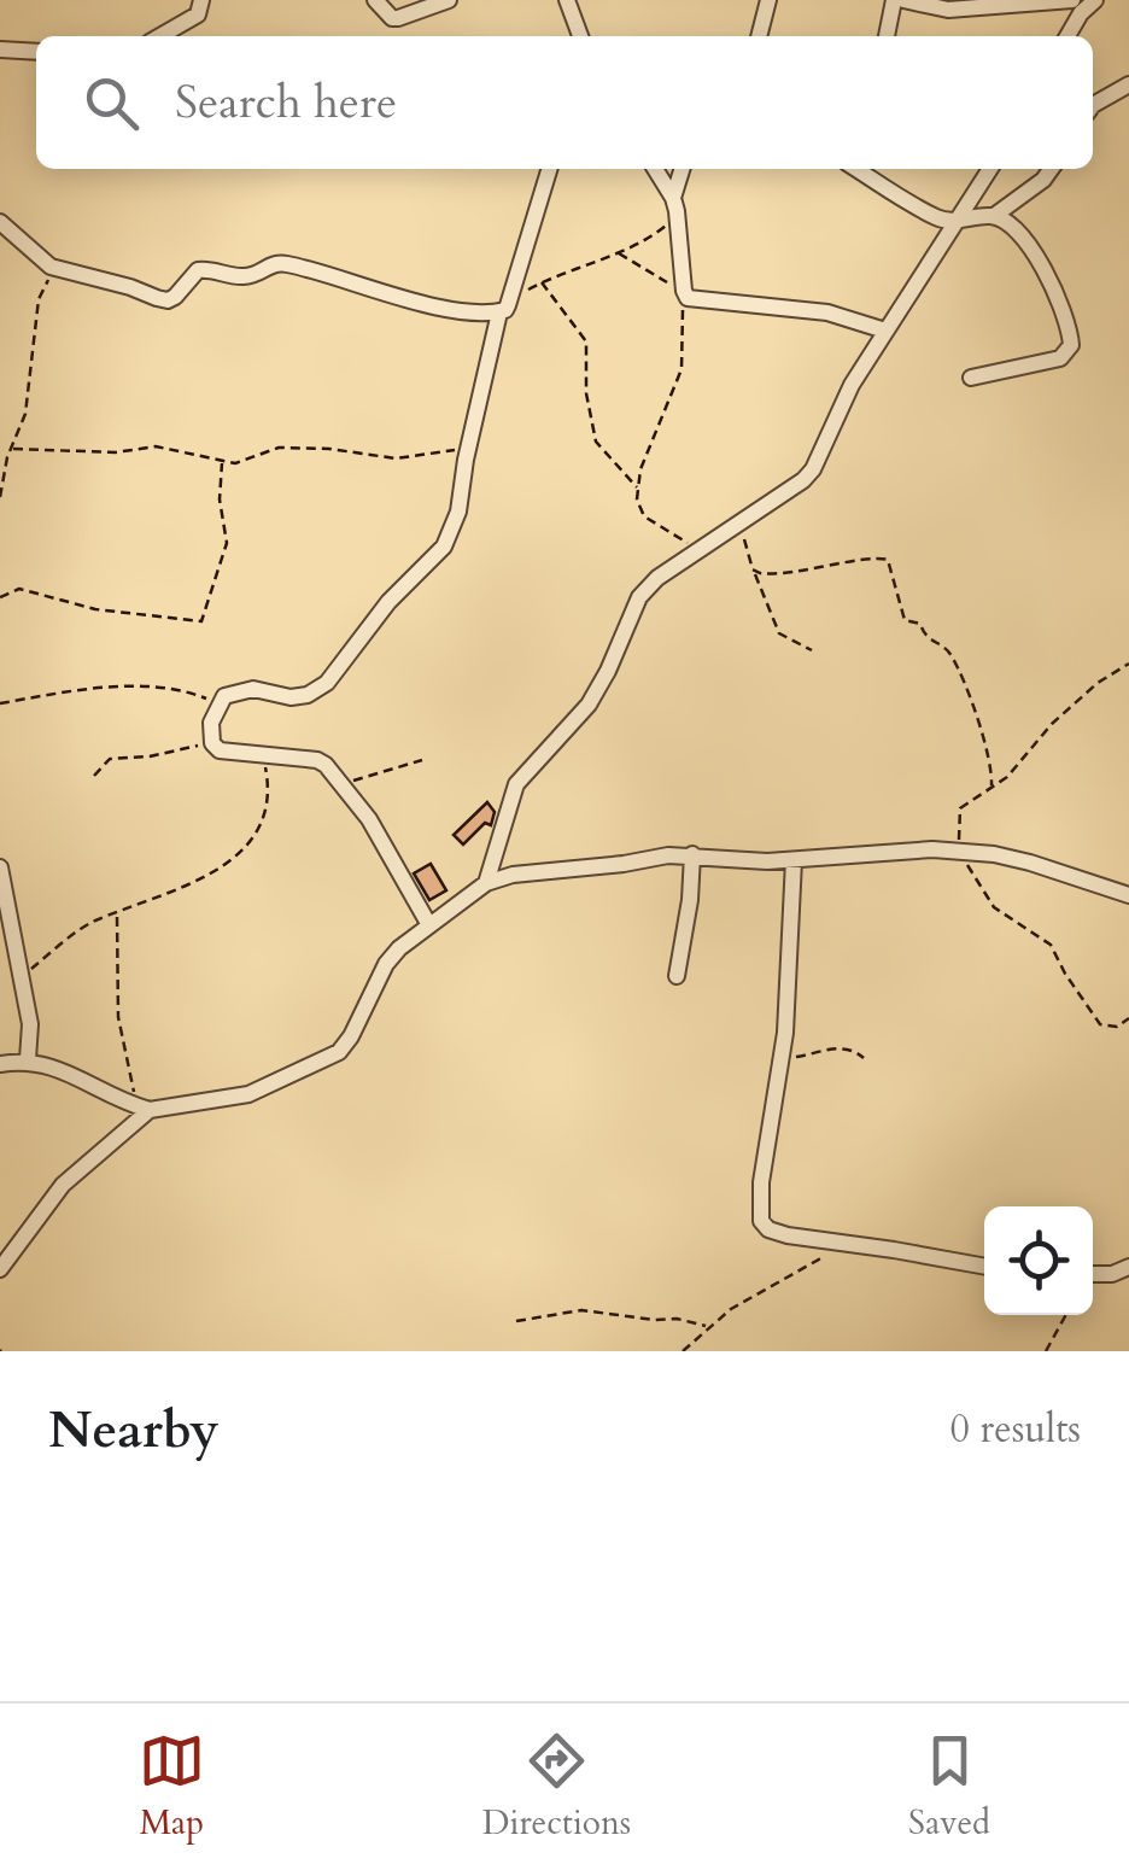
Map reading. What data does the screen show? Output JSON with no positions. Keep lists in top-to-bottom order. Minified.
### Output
{"page":{"search":"Search here","heading":["Nearby","0 results"],"nav":["Map","Directions","Saved"]}}
